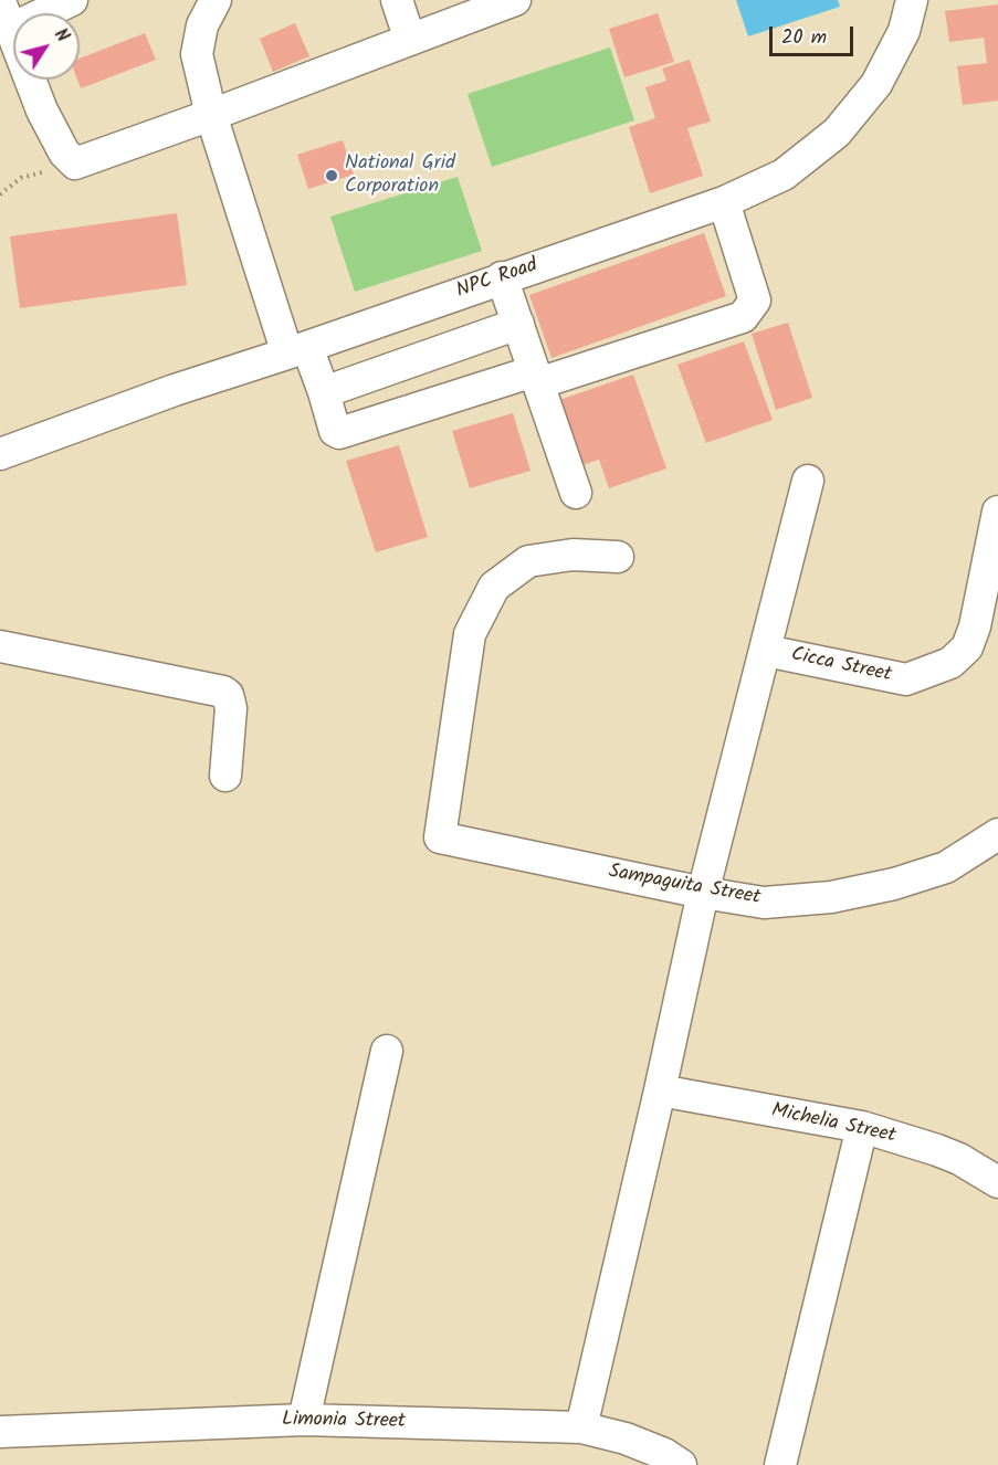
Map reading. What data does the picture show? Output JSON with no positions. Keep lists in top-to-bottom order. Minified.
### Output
{"streets":{"street":["NPC Road","Cicca Street","Sampaguita Street","Michelia Street","Limonia Street"]},"places":["National Grid Corporation"],"scale_bar":"20 m","north":"top right"}
